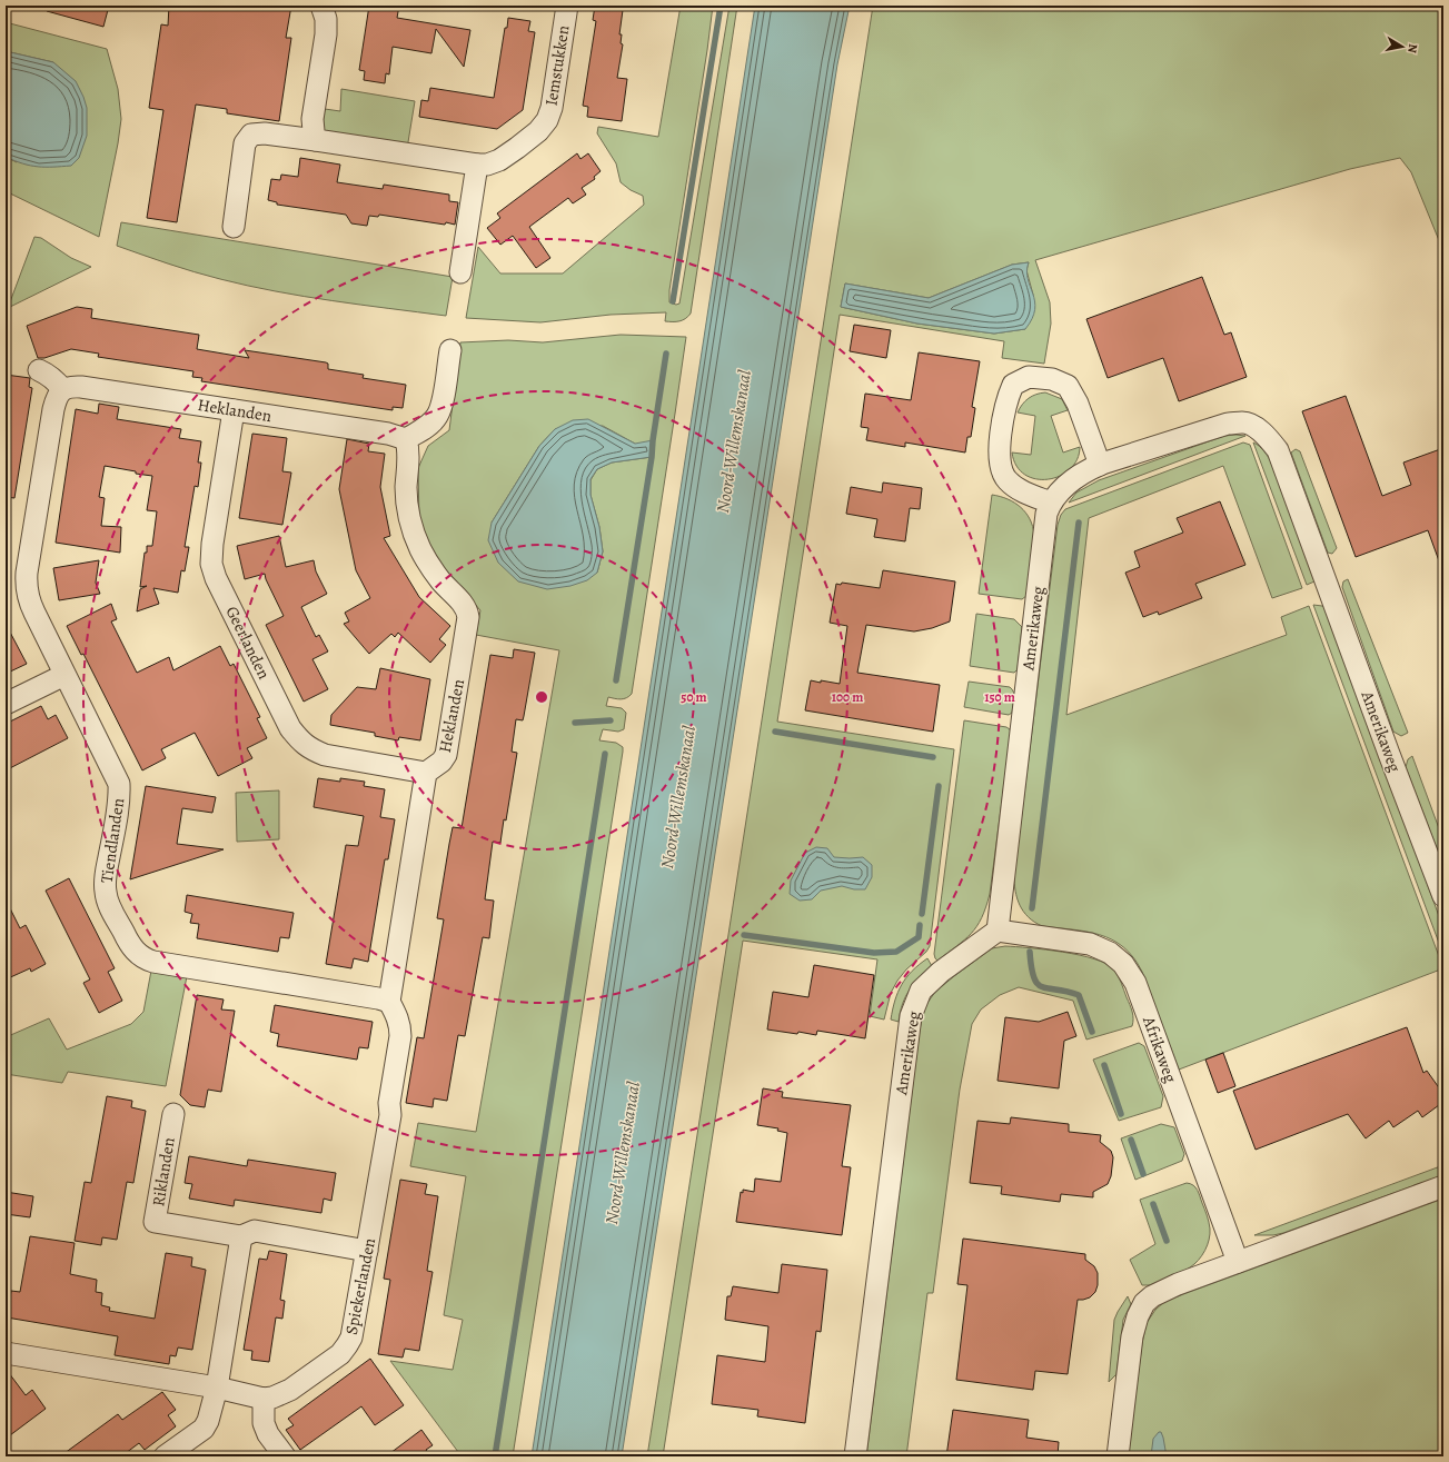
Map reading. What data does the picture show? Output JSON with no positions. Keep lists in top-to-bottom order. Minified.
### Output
{"streets":{"street":["Iemstukken","Heklanden","Amerikaweg","Geerlanden","Tiendlanden","Afrikaweg","Riklanden","Spiekerlanden"]},"crossings":[["Heklanden","Geerlanden"],["Heklanden","Tiendlanden"],["Heklanden","Spiekerlanden"],["Amerikaweg","Afrikaweg"],["Tiendlanden","Spiekerlanden"],["Riklanden","Spiekerlanden"]],"water":["Noord-Willemskanaal"],"north":"right","rings":["50 m","100 m","150 m"]}
